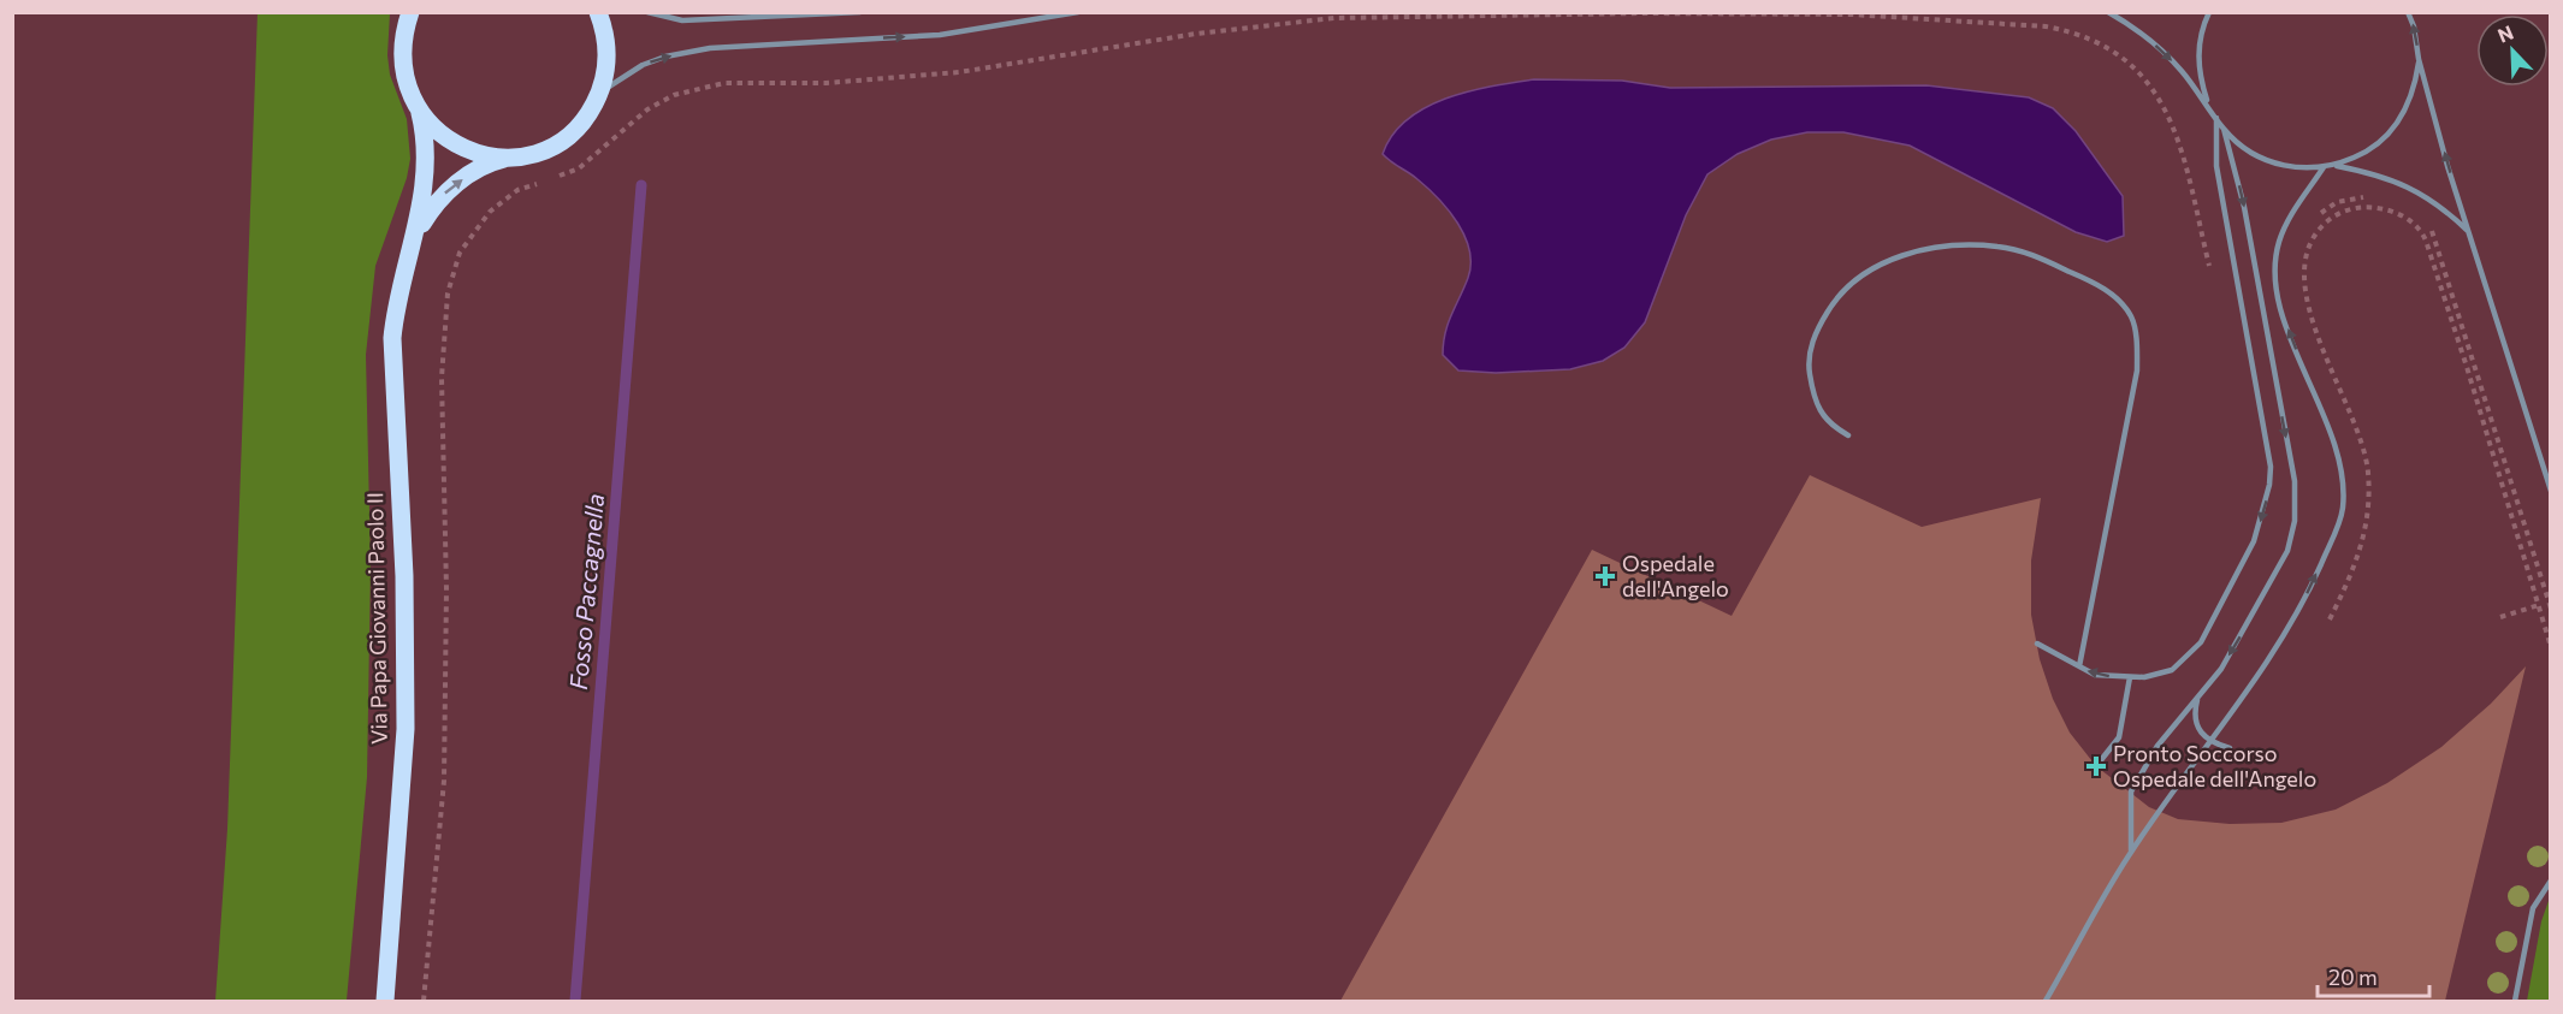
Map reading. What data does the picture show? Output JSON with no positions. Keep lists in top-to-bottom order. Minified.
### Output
{"streets":{"main road":["Via Papa Giovanni Paolo II"]},"water":["Fosso Paccagnella"],"places":{"health":["Ospedale dell'Angelo","Pronto Soccorso Ospedale dell'Angelo"]},"scale_bar":"20 m","north":"top left"}
